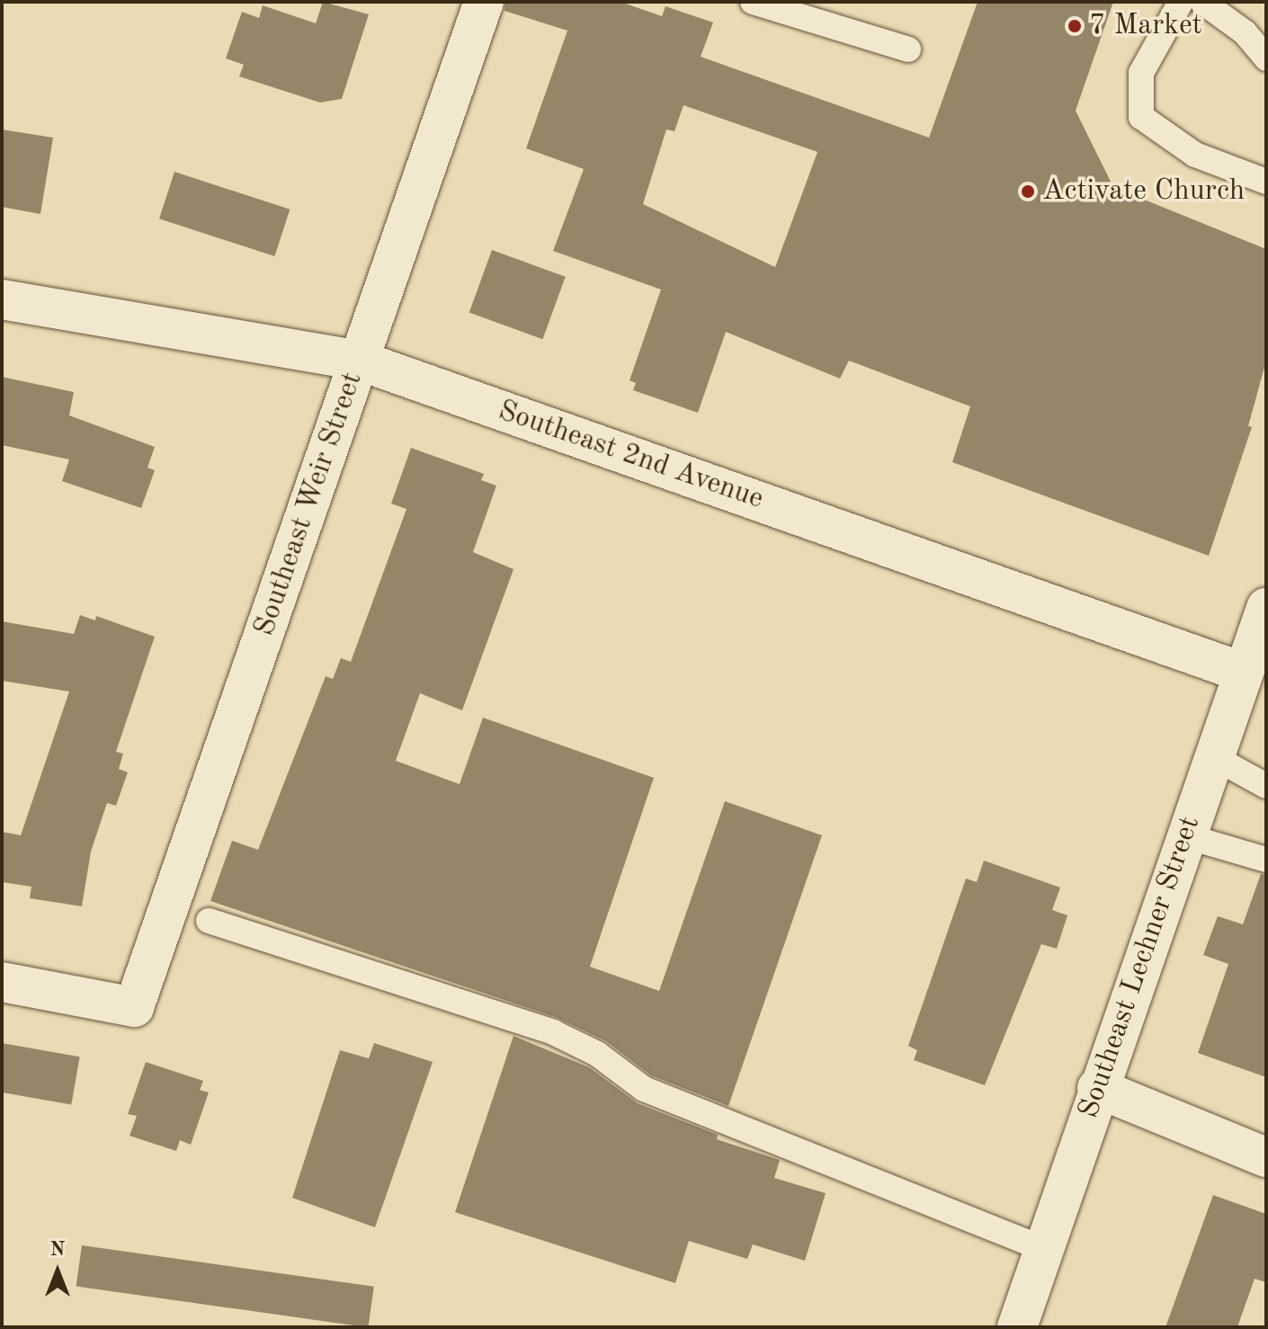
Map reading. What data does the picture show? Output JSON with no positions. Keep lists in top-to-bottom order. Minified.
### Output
{"streets":{"street":["Southeast 2nd Avenue","Southeast Weir Street","Southeast Lechner Street"]},"crossings":[["Southeast 2nd Avenue","Southeast Weir Street"],["Southeast 2nd Avenue","Southeast Lechner Street"]],"places":["7 Market","Activate Church"],"north":"top"}
